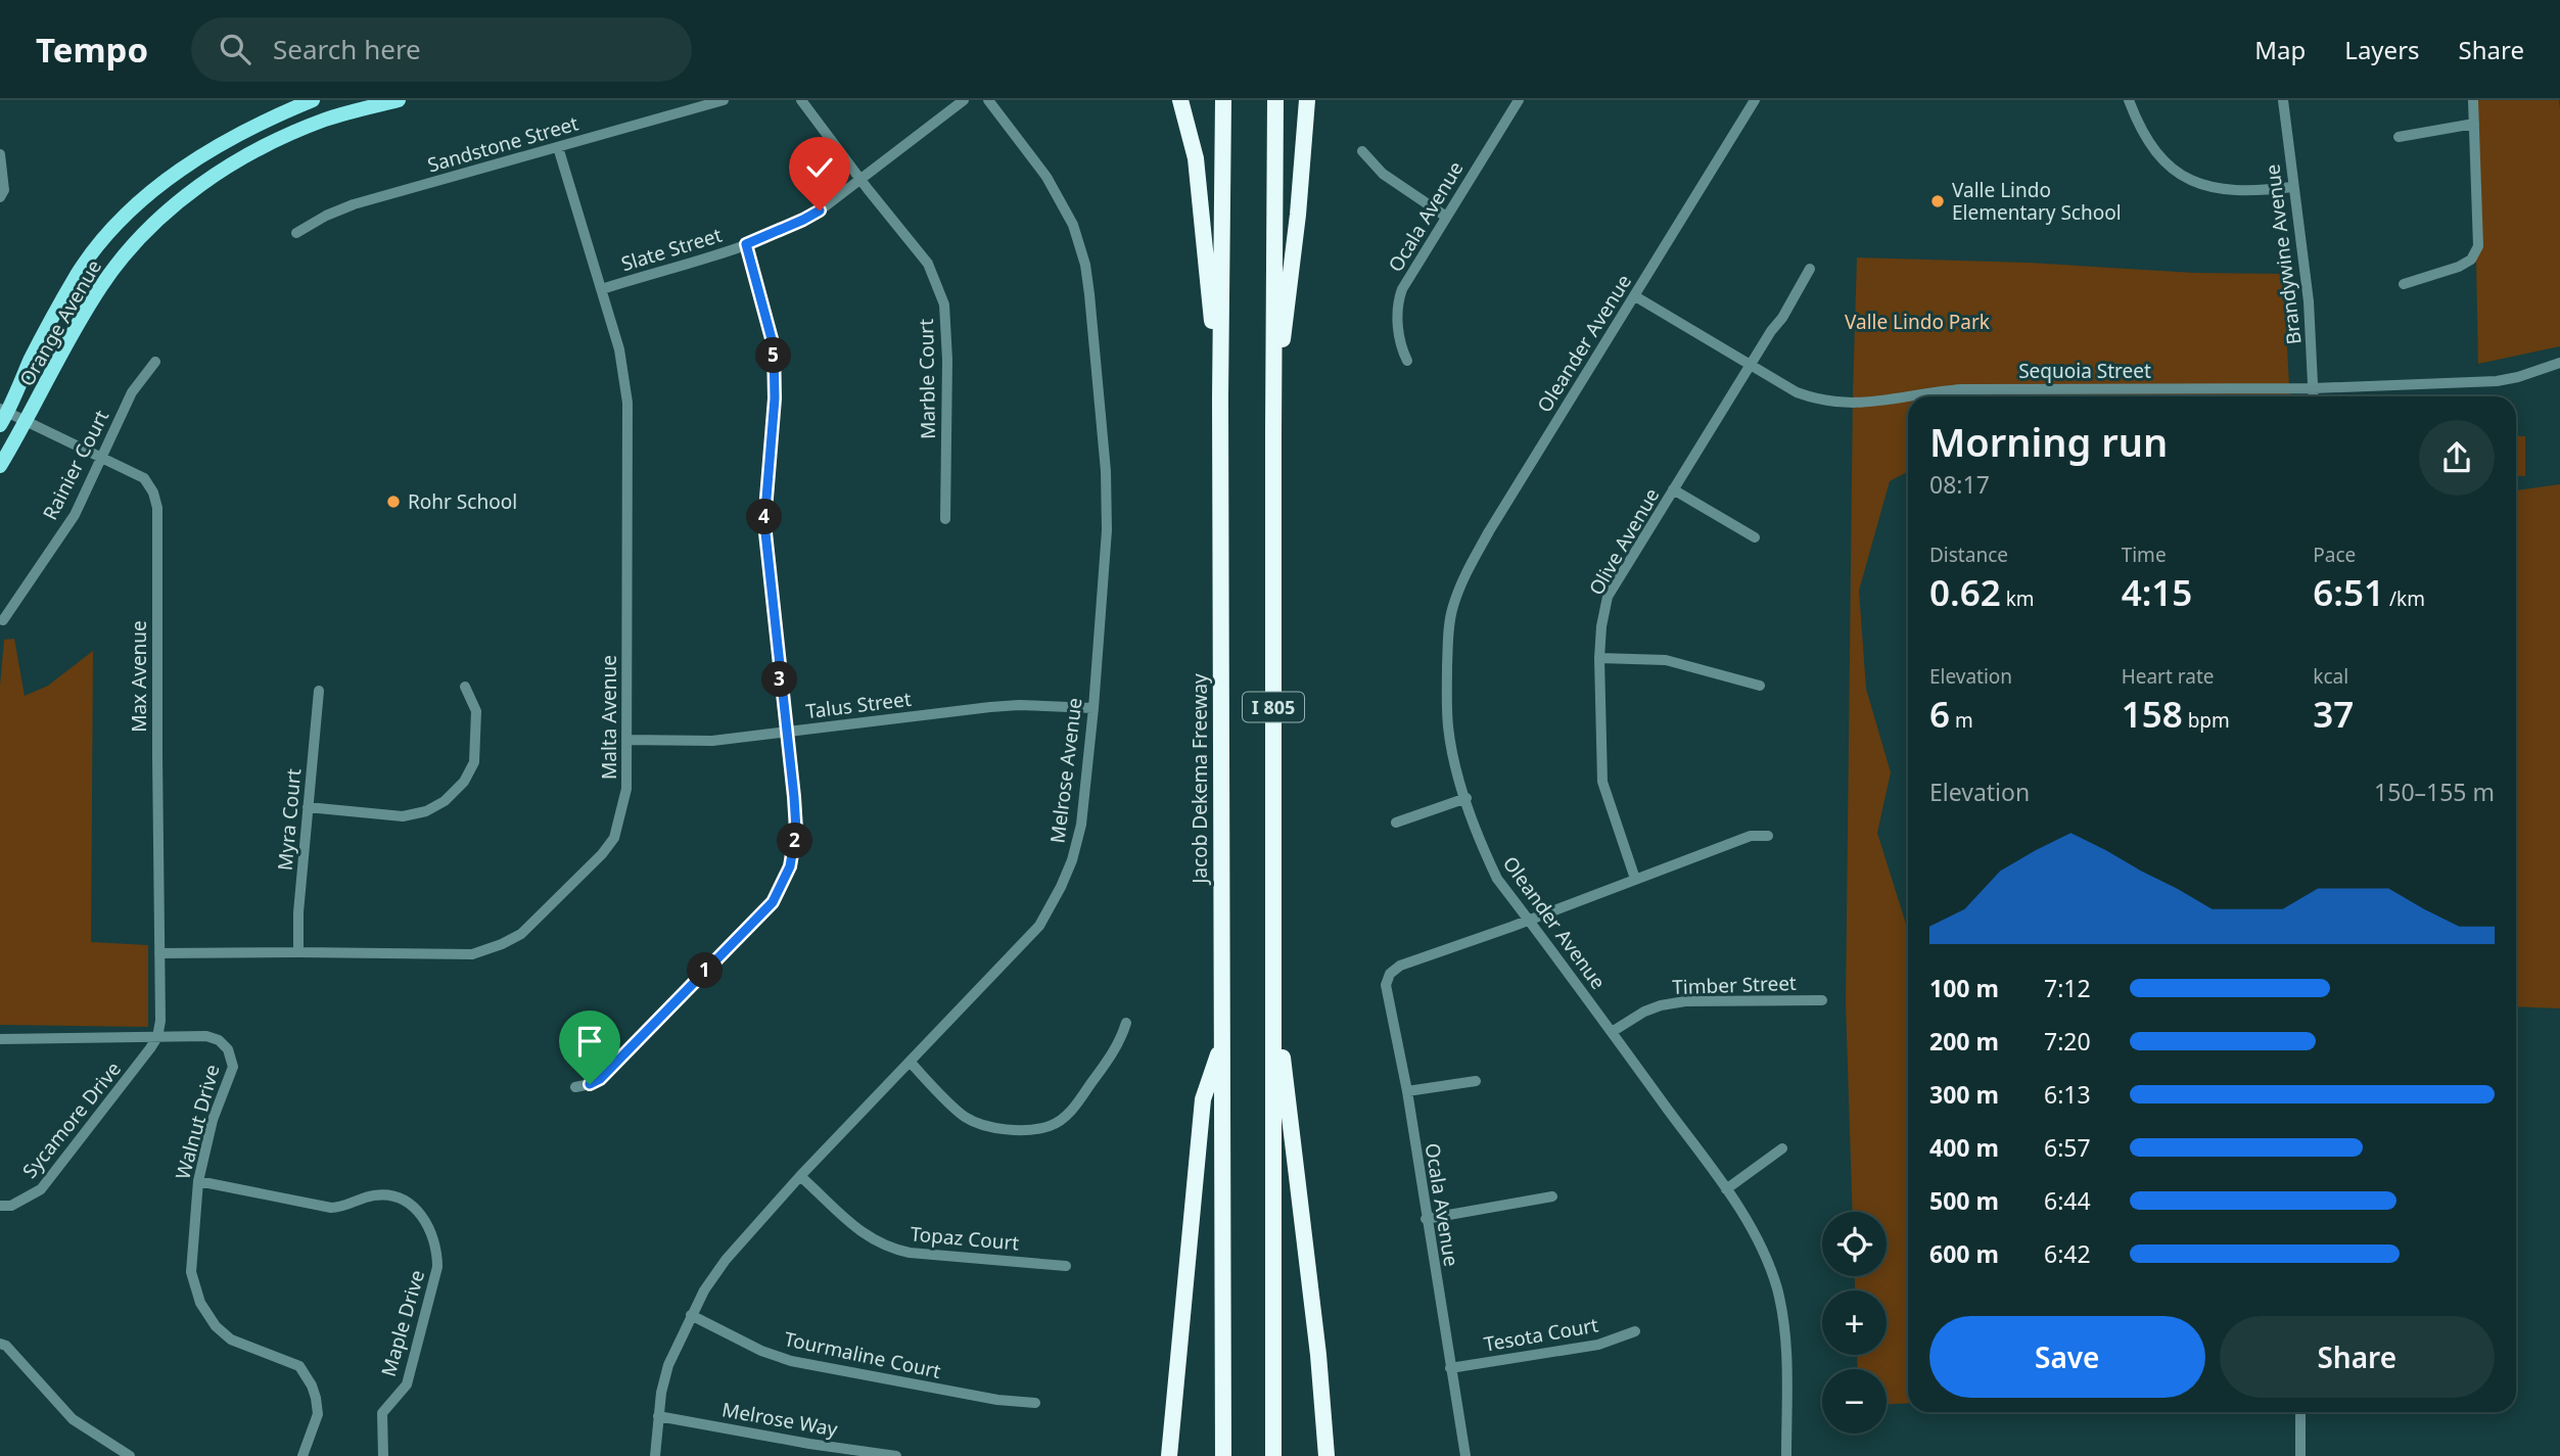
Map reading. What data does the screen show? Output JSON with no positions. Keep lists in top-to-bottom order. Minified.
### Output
{"streets":{"highway":["I 805","Jacob Dekema Freeway"],"main road":["Orange Avenue"],"street":["Sandstone Street","Ocala Avenue","Slate Street","Brandywine Avenue","Oleander Avenue","Sequoia Street","Marble Court","Rainier Court","Olive Avenue","Max Avenue","Talus Street","Malta Avenue","Melrose Avenue","Myra Court","Timber Street","Sycamore Drive","Walnut Drive","Topaz Court","Maple Drive","Tesota Court","Tourmaline Court","Melrose Way"]},"crossings":[["Sandstone Street","Malta Avenue"],["Ocala Avenue","Oleander Avenue"],["Ocala Avenue","Tesota Court"],["Slate Street","Marble Court"],["Slate Street","Malta Avenue"],["Brandywine Avenue","Sequoia Street"],["Orange Avenue","Max Avenue"],["Oleander Avenue","Sequoia Street"],["Oleander Avenue","Timber Street"],["Sequoia Street","Olive Avenue"],["Rainier Court","Max Avenue"],["Max Avenue","Malta Avenue"],["Max Avenue","Sycamore Drive"],["Max Avenue","Walnut Drive"],["Talus Street","Malta Avenue"],["Talus Street","Melrose Avenue"],["Malta Avenue","Myra Court"],["Melrose Avenue","Topaz Court"],["Melrose Avenue","Tourmaline Court"],["Melrose Avenue","Melrose Way"],["Sycamore Drive","Walnut Drive"],["Walnut Drive","Maple Drive"]],"parks":["Valle Lindo Park"],"places":["Valle Lindo Elementary School","Rohr School"],"page":{"header":"Tempo","search":"Search here","nav":["Map","Layers","Share"],"pins":["5","4","3","2","1"],"heading":["Morning run","08:17"],"stats":[["Distance","0.62 km"],["Time","4:15"],["Pace","6:51 /km"],["Elevation","6 m"],["Heart rate","158 bpm"],["kcal","37"]],"chart":["Elevation","150–155 m"],"list":[{"name":"100 m","note":"7:12"},{"name":"200 m","note":"7:20"},{"name":"300 m","note":"6:13"},{"name":"400 m","note":"6:57"},{"name":"500 m","note":"6:44"},{"name":"600 m","note":"6:42"}],"map_buttons":["+","−"],"buttons":["Save","Share"]}}
